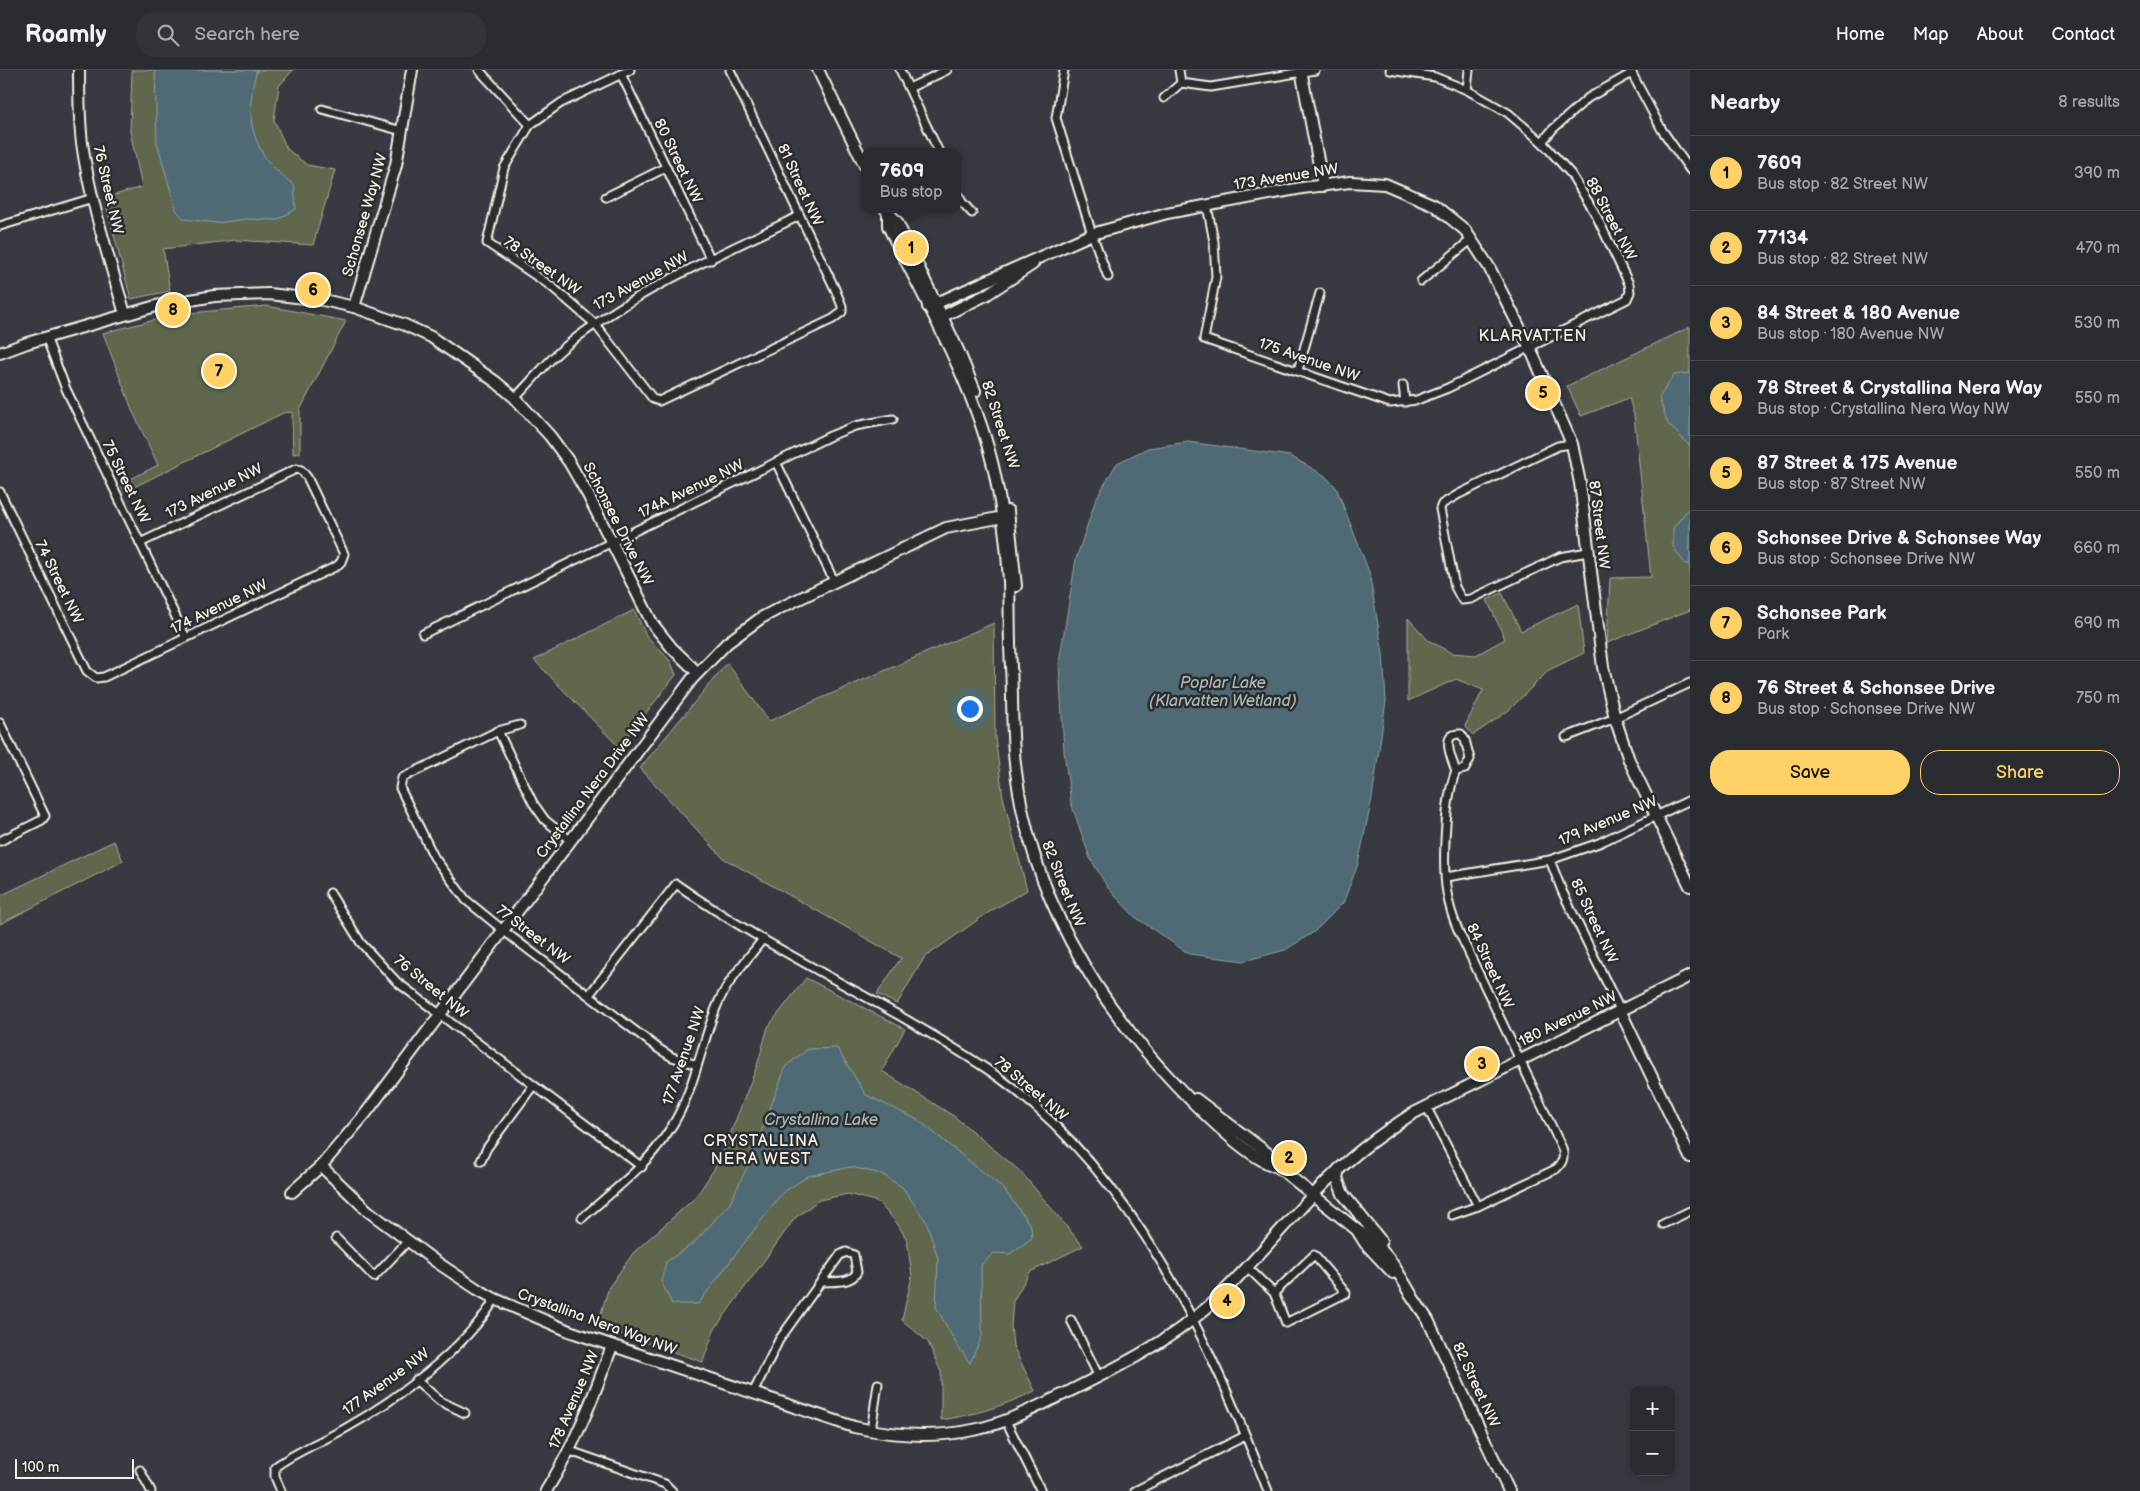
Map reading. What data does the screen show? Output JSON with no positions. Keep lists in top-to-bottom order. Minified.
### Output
{"streets":{"street":["80 Street NW","173 Avenue NW","81 Street NW","76 Street NW","Schonsee Way NW","88 Street NW","78 Street NW","175 Avenue NW","82 Street NW","75 Street NW","174A Avenue NW","Schonsee Drive NW","87 Street NW","74 Street NW","174 Avenue NW","Crystallina Nera Drive NW","179 Avenue NW","85 Street NW","77 Street NW","84 Street NW","180 Avenue NW","177 Avenue NW","Crystallina Nera Way NW","178 Avenue NW"]},"crossings":[["80 Street NW","173 Avenue NW"],["173 Avenue NW","81 Street NW"],["173 Avenue NW","78 Street NW"],["173 Avenue NW","175 Avenue NW"],["173 Avenue NW","82 Street NW"],["173 Avenue NW","75 Street NW"],["173 Avenue NW","Schonsee Drive NW"],["173 Avenue NW","87 Street NW"],["173 Avenue NW","174 Avenue NW"],["81 Street NW","78 Street NW"],["76 Street NW","Schonsee Drive NW"],["76 Street NW","Crystallina Nera Drive NW"],["76 Street NW","177 Avenue NW"],["Schonsee Way NW","Schonsee Drive NW"],["88 Street NW","175 Avenue NW"],["78 Street NW","77 Street NW"],["78 Street NW","177 Avenue NW"],["78 Street NW","Crystallina Nera Way NW"],["175 Avenue NW","87 Street NW"],["82 Street NW","Crystallina Nera Drive NW"],["82 Street NW","180 Avenue NW"],["82 Street NW","Crystallina Nera Way NW"],["75 Street NW","Schonsee Drive NW"],["75 Street NW","174 Avenue NW"],["174A Avenue NW","Schonsee Drive NW"],["Schonsee Drive NW","Crystallina Nera Drive NW"],["87 Street NW","179 Avenue NW"],["74 Street NW","174 Avenue NW"],["Crystallina Nera Drive NW","77 Street NW"],["Crystallina Nera Drive NW","Crystallina Nera Way NW"],["179 Avenue NW","85 Street NW"],["179 Avenue NW","84 Street NW"],["85 Street NW","180 Avenue NW"],["77 Street NW","177 Avenue NW"],["84 Street NW","180 Avenue NW"],["180 Avenue NW","Crystallina Nera Way NW"],["177 Avenue NW","Crystallina Nera Way NW"],["Crystallina Nera Way NW","178 Avenue NW"]],"districts":["KLARVATTEN","CRYSTALLINA NERA WEST"],"water":["Poplar Lake (Klarvatten Wetland)","Crystallina Lake"],"scale_bar":"100 m","page":{"header":"Roamly","search":"Search here","nav":["Home","Map","About","Contact"],"heading":["Nearby","8 results"],"list":[{"mark":"1","name":"7609","note":"Bus stop · 82 Street NW","value":"390 m"},{"mark":"2","name":"77134","note":"Bus stop · 82 Street NW","value":"470 m"},{"mark":"3","name":"84 Street & 180 Avenue","note":"Bus stop · 180 Avenue NW","value":"530 m"},{"mark":"4","name":"78 Street & Crystallina Nera Way","note":"Bus stop · Crystallina Nera Way NW","value":"550 m"},{"mark":"5","name":"87 Street & 175 Avenue","note":"Bus stop · 87 Street NW","value":"550 m"},{"mark":"6","name":"Schonsee Drive & Schonsee Way","note":"Bus stop · Schonsee Drive NW","value":"660 m"},{"mark":"7","name":"Schonsee Park","note":"Park","value":"690 m"},{"mark":"8","name":"76 Street & Schonsee Drive","note":"Bus stop · Schonsee Drive NW","value":"750 m"}],"popup":["7609","Bus stop"],"pins":["1","6","8","7","5","3","2","4"],"buttons":["Save","Share"],"map_buttons":["+","−"],"scale":"100 m"}}
